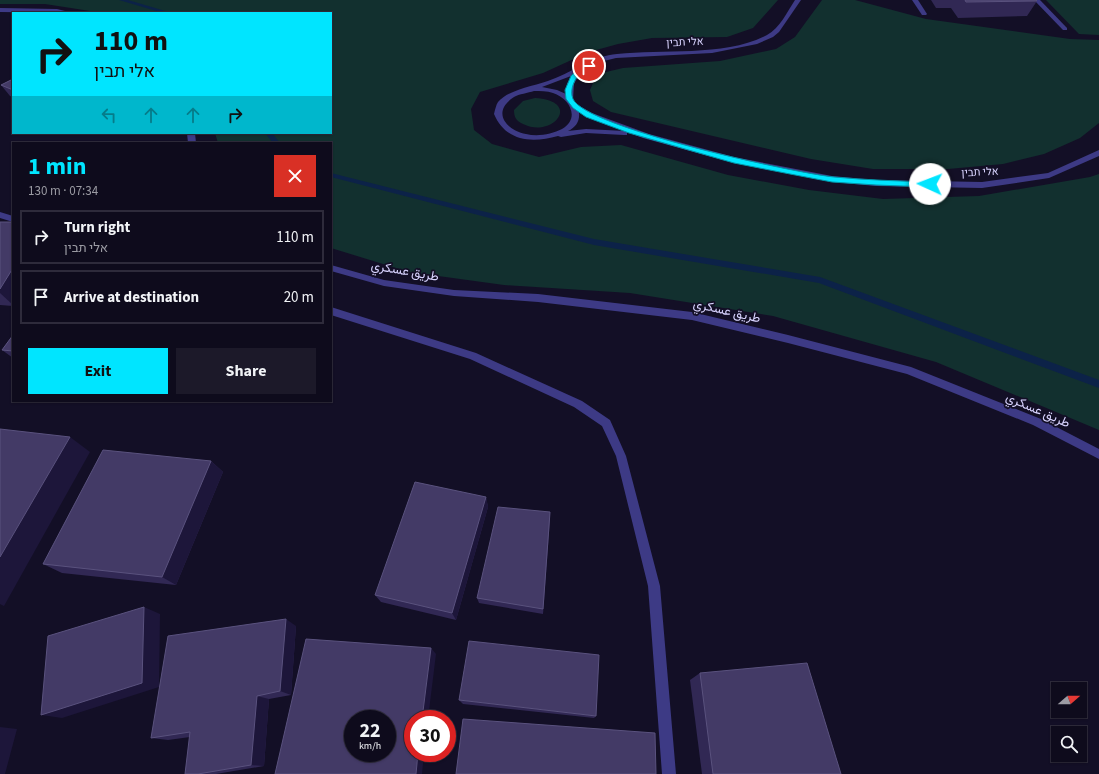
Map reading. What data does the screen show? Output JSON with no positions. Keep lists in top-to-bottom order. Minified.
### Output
{"streets":{"street":["אלי תבין","طريق عسكري"]},"north":"right","page":{"turn":["110 m","אלי תבין"],"heading":["1 min","130 m · 07:34"],"list":[{"name":"Turn right","note":"אלי תבין","value":"110 m"},{"name":"Arrive at destination","value":"20 m"}],"buttons":["Exit","Share"],"speed":"22 km/h","limit":"30"}}
